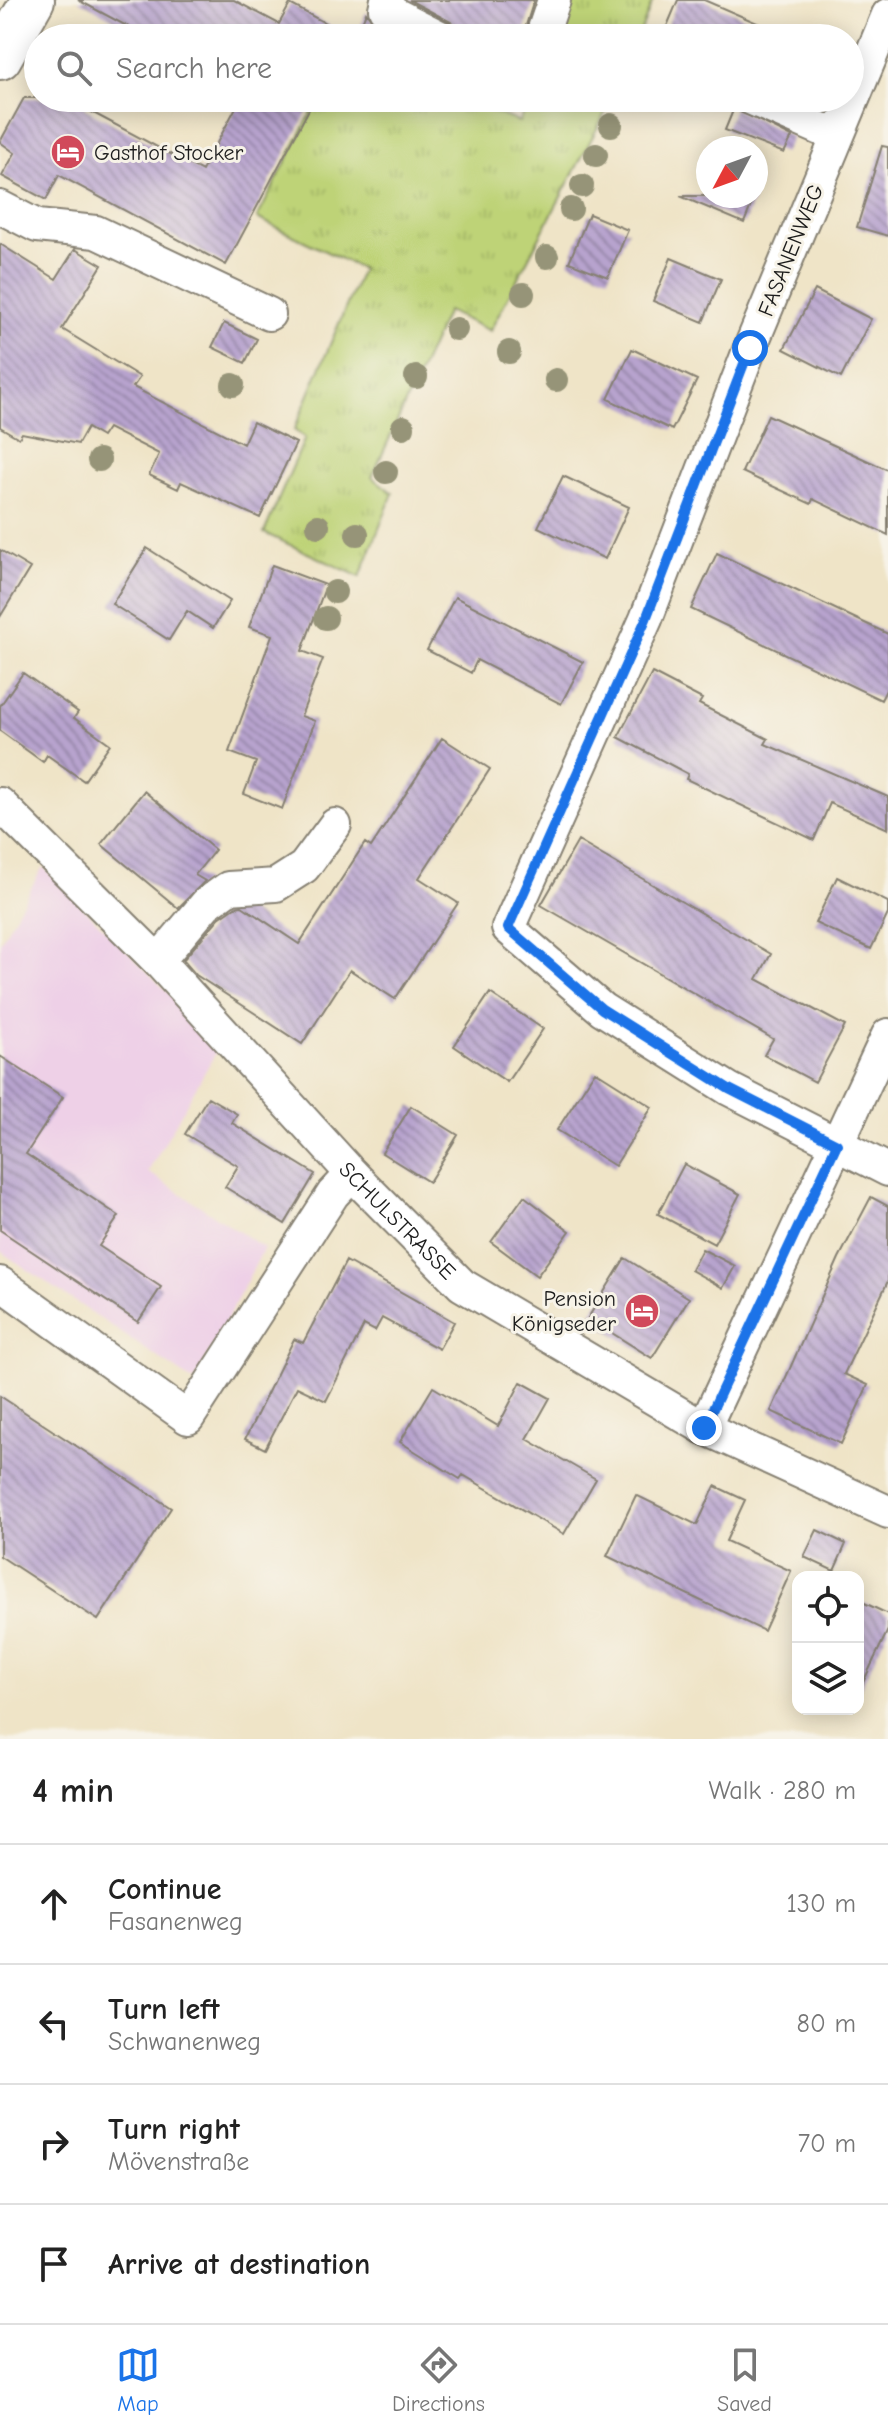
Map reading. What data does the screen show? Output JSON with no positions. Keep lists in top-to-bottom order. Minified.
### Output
{"streets":{"street":["FASANENWEG","SCHULSTRASSE"]},"places":{"hotel":["Gasthof Stocker","Pension Königseder"]},"north":"bottom left","page":{"search":"Search here","heading":["4 min","Walk · 280 m"],"list":[["Continue","Fasanenweg","130 m"],["Turn left","Schwanenweg","80 m"],["Turn right","Mövenstraße","70 m"],"Arrive at destination"],"nav":["Map","Directions","Saved"]}}
